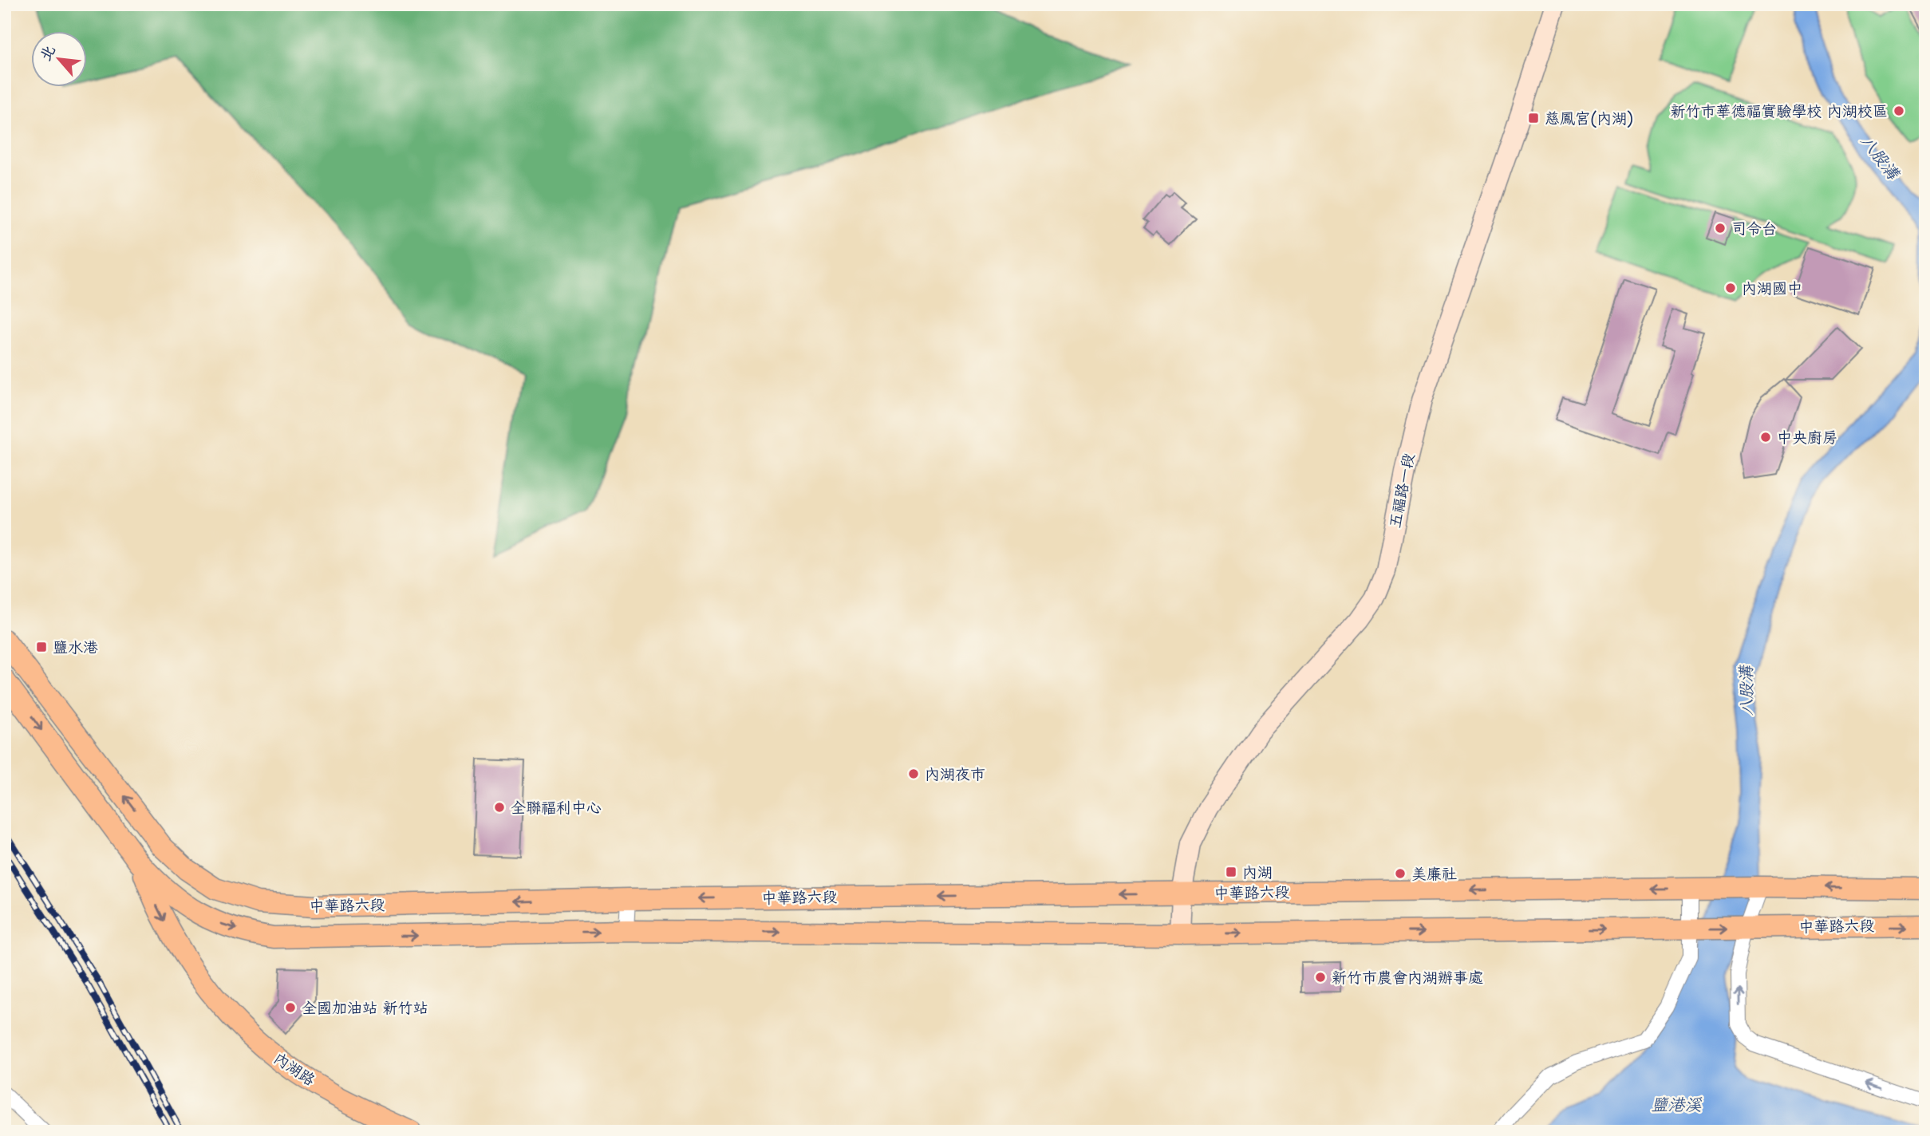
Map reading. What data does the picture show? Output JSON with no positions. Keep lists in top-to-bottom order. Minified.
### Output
{"streets":{"main road":["五福路一段","中華路六段","內湖路"]},"crossings":[["五福路一段","中華路六段"],["中華路六段","內湖路"]],"water":["八股溝","鹽港溪"],"places":{"other":["新竹市華德福實驗學校 内湖校區","司令台","內湖國中","中央廚房","內湖夜市","全聯福利中心","美廉社","新竹市農會內湖辦事處","全國加油站 新竹站"],"transit":["慈鳳宮(內湖)","鹽水港","內湖"]},"north":"top left"}
